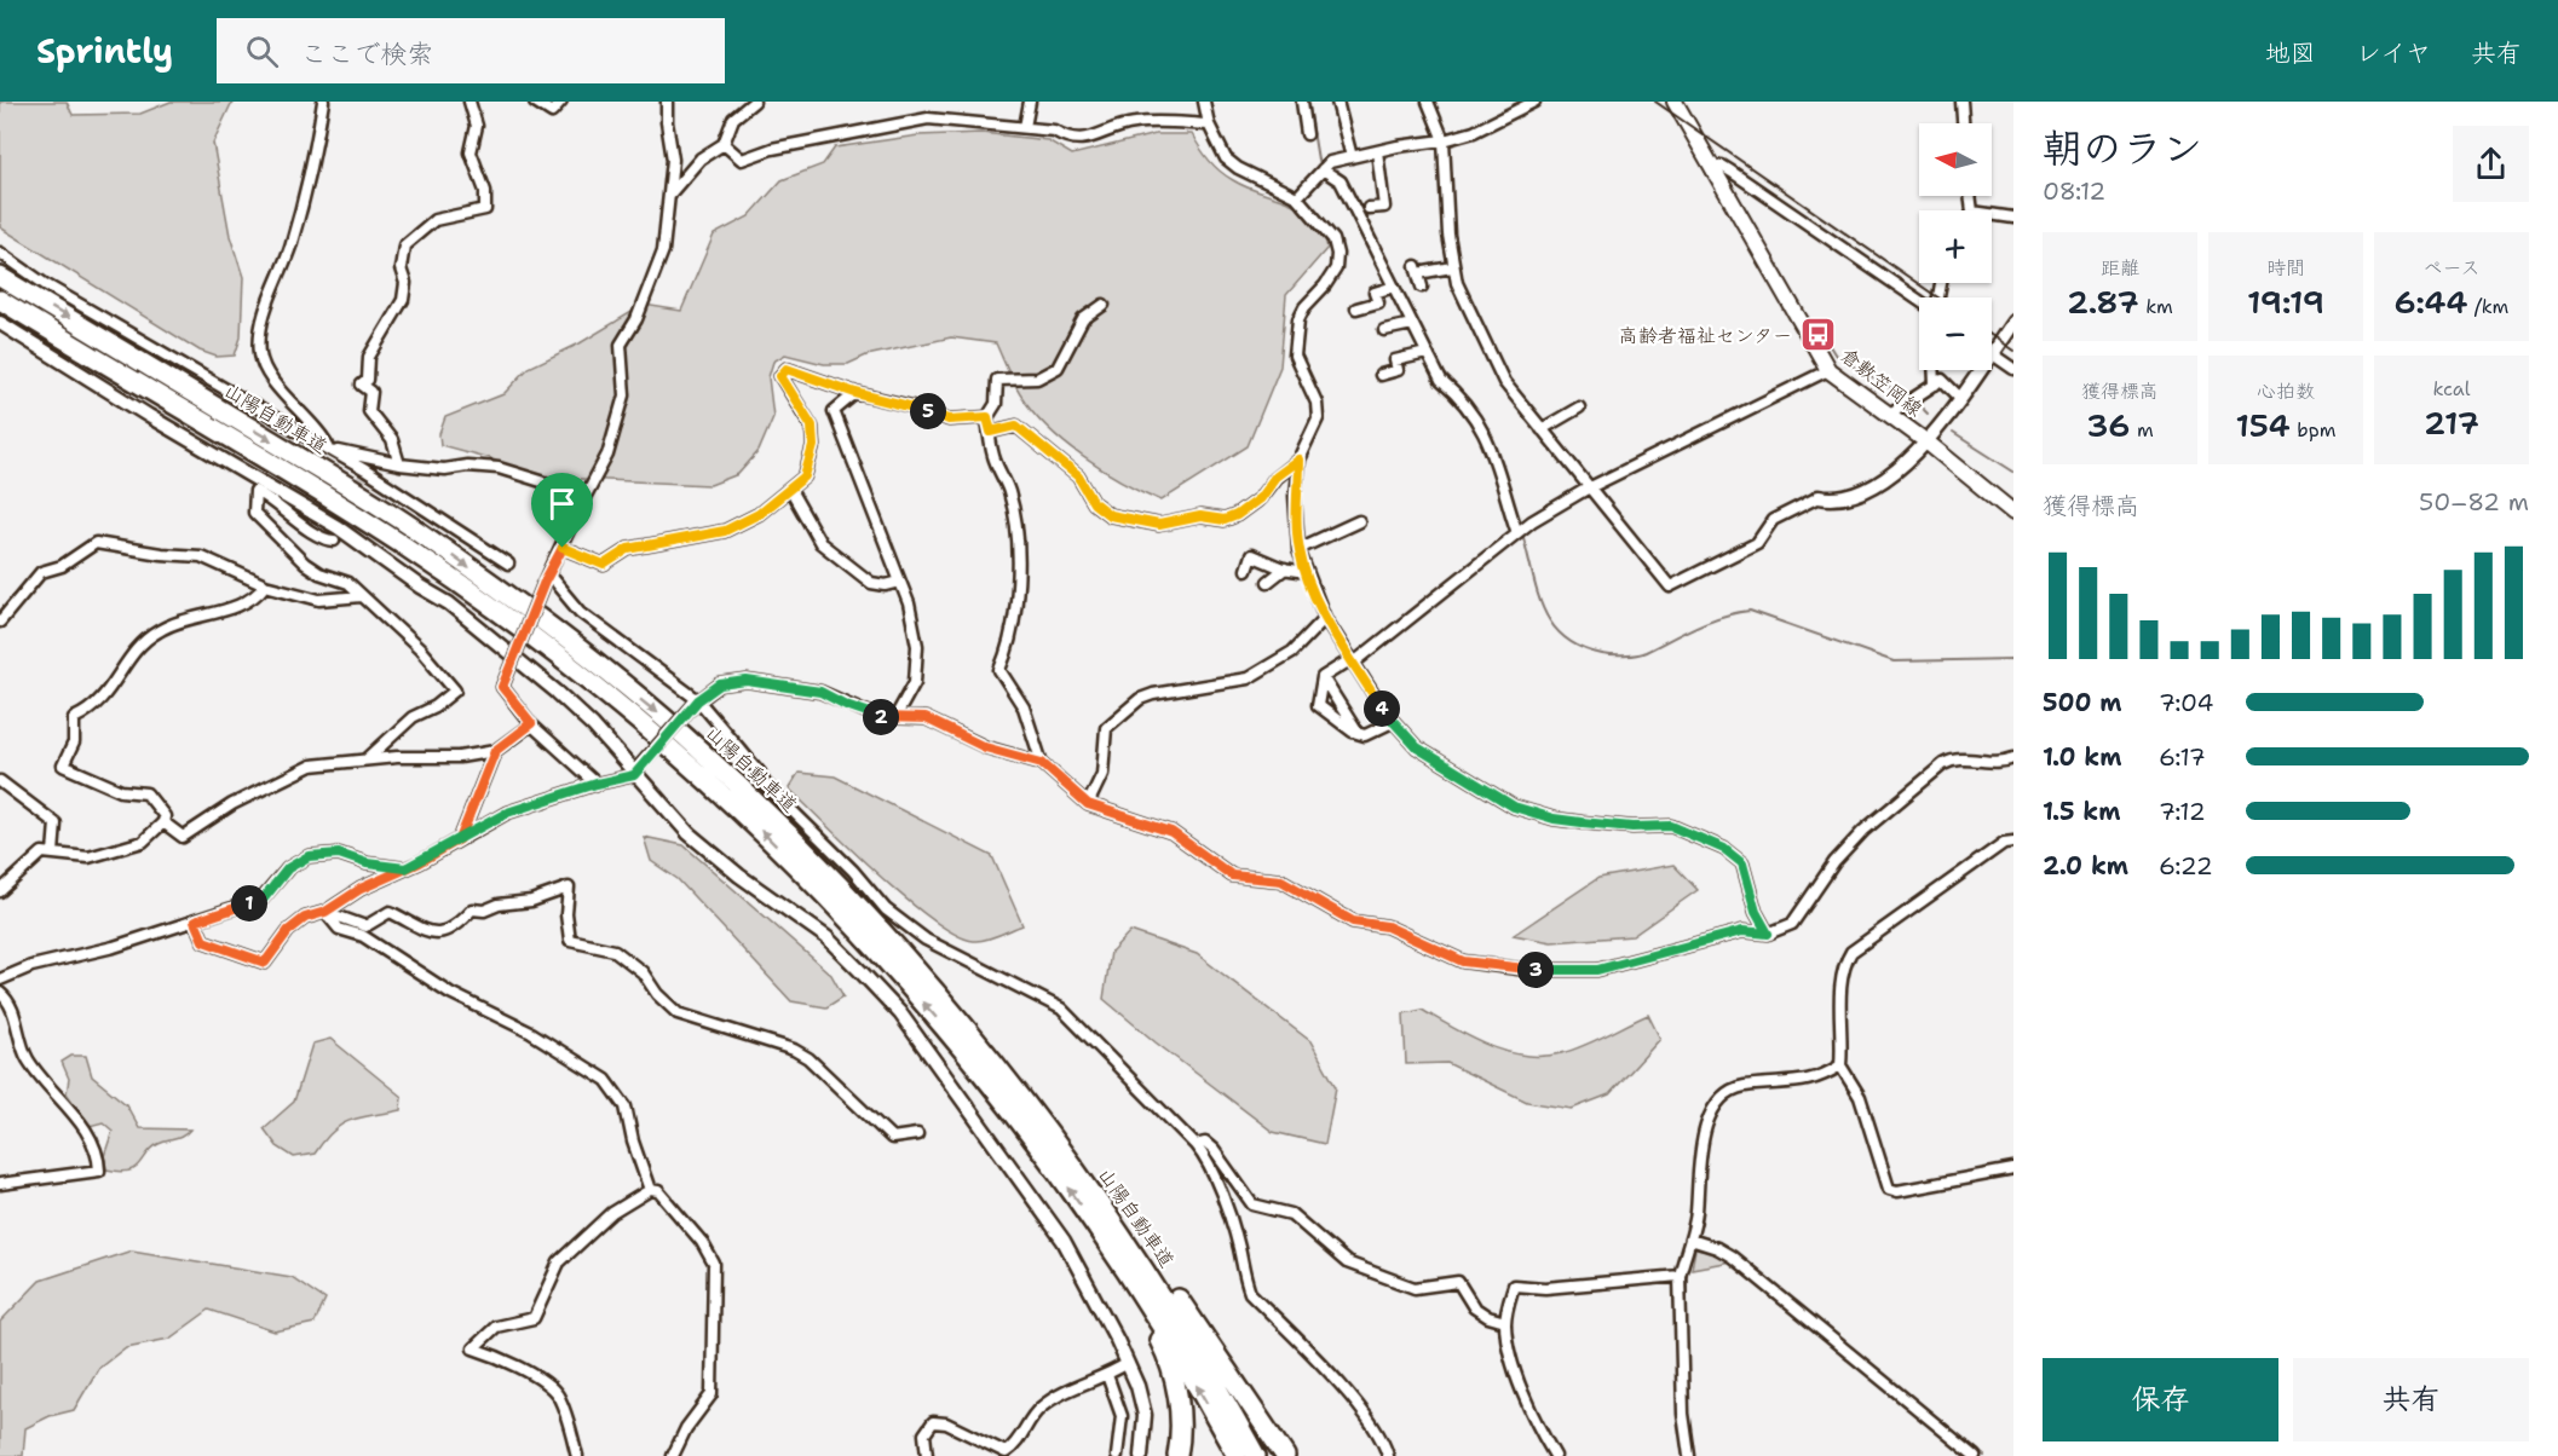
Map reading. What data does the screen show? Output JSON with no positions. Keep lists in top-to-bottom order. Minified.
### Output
{"streets":{"highway":["山陽自動車道"],"main road":["倉敷笠岡線"]},"places":{"bus stop":["高齢者福祉センター"]},"north":"left","page":{"header":"Sprintly","search":"ここで検索","nav":["地図","レイヤ","共有"],"heading":["朝のラン","08:12"],"map_buttons":["+","−"],"stats":[["距離","2.87 km"],["時間","19:19"],["ペース","6:44 /km"],["獲得標高","36 m"],["心拍数","154 bpm"],["kcal","217"]],"pins":["5","4","2","1","3"],"chart":["獲得標高","50–82 m"],"list":[{"name":"500 m","note":"7:04"},{"name":"1.0 km","note":"6:17"},{"name":"1.5 km","note":"7:12"},{"name":"2.0 km","note":"6:22"}],"buttons":["保存","共有"]}}
